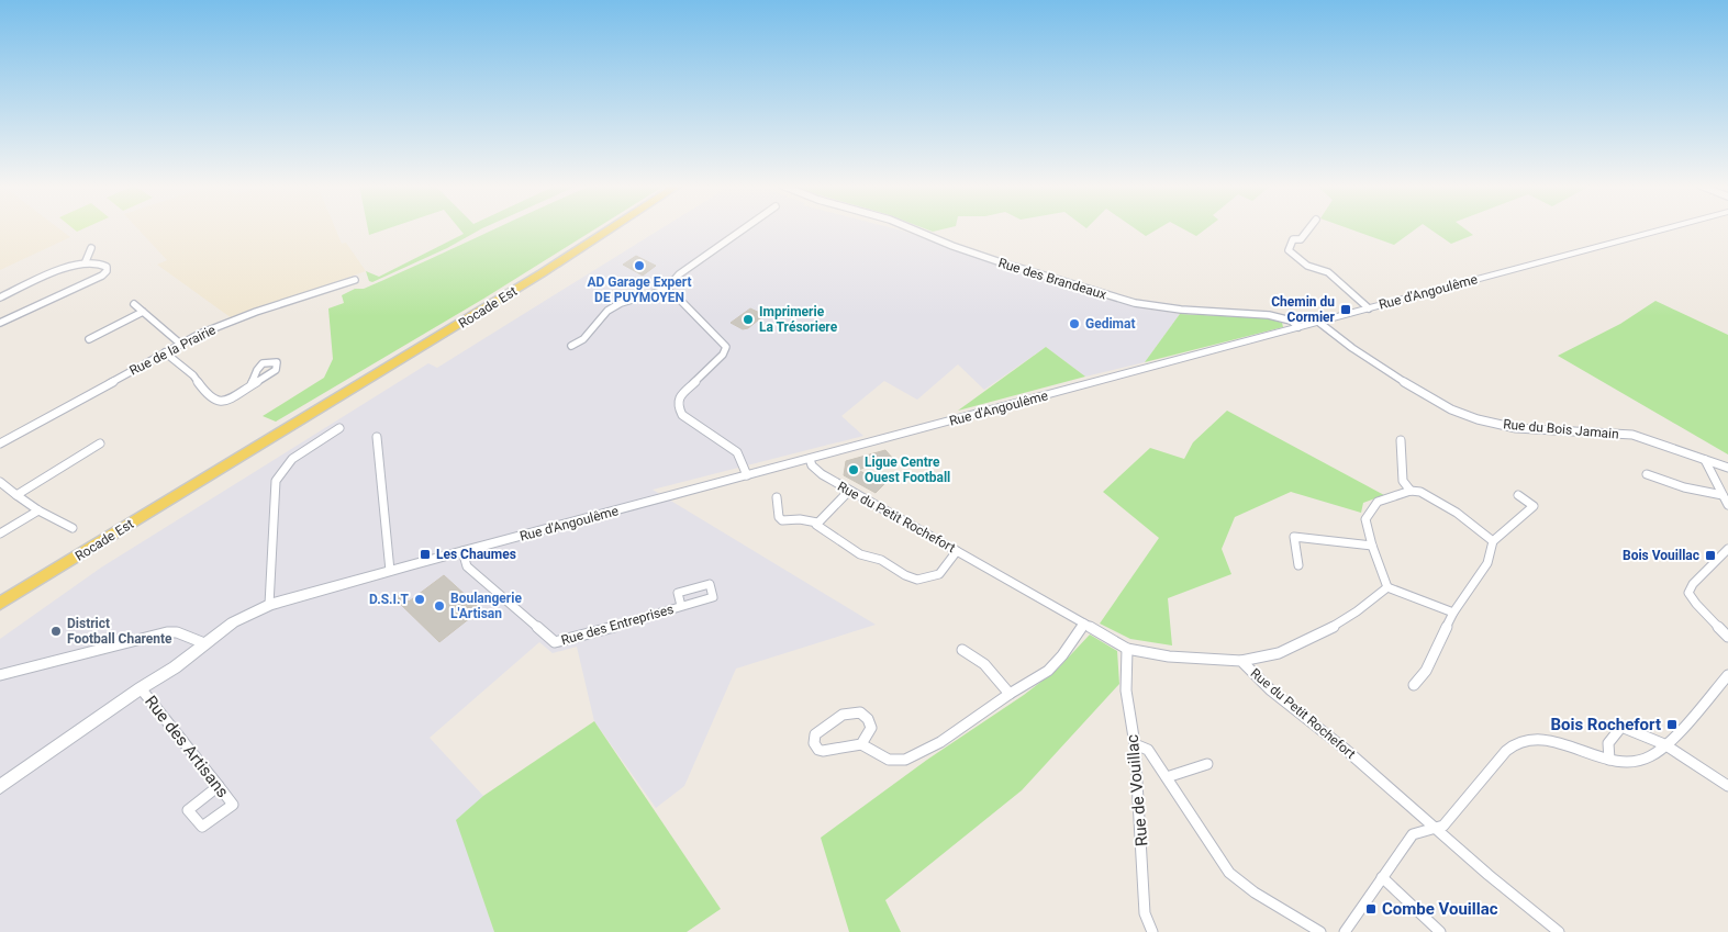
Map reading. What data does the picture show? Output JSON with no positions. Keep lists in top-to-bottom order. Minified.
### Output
{"streets":{"main road":["Rocade Est"],"street":["Rue des Brandeaux","Rue d'Angoulême","Rue de la Prairie","Rue du Bois Jamain","Rue du Petit Rochefort","Rue des Entreprises","Rue des Artisans","Rue de Vouillac"]},"crossings":[["Rue des Brandeaux","Rue d'Angoulême"],["Rue d'Angoulême","Rue du Bois Jamain"],["Rue d'Angoulême","Rue du Petit Rochefort"],["Rue d'Angoulême","Rue des Entreprises"],["Rue d'Angoulême","Rue des Artisans"],["Rue du Petit Rochefort","Rue de Vouillac"]],"places":{"other":["AD Garage Expert DE PUYMOYEN","Imprimerie La Trésoriere","Gedimat","Ligue Centre Ouest Football","D.S.I.T","Boulangerie L'Artisan","District Football Charente"],"transit":["Chemin du Cormier","Les Chaumes","Bois Vouillac","Bois Rochefort","Combe Vouillac"]}}
